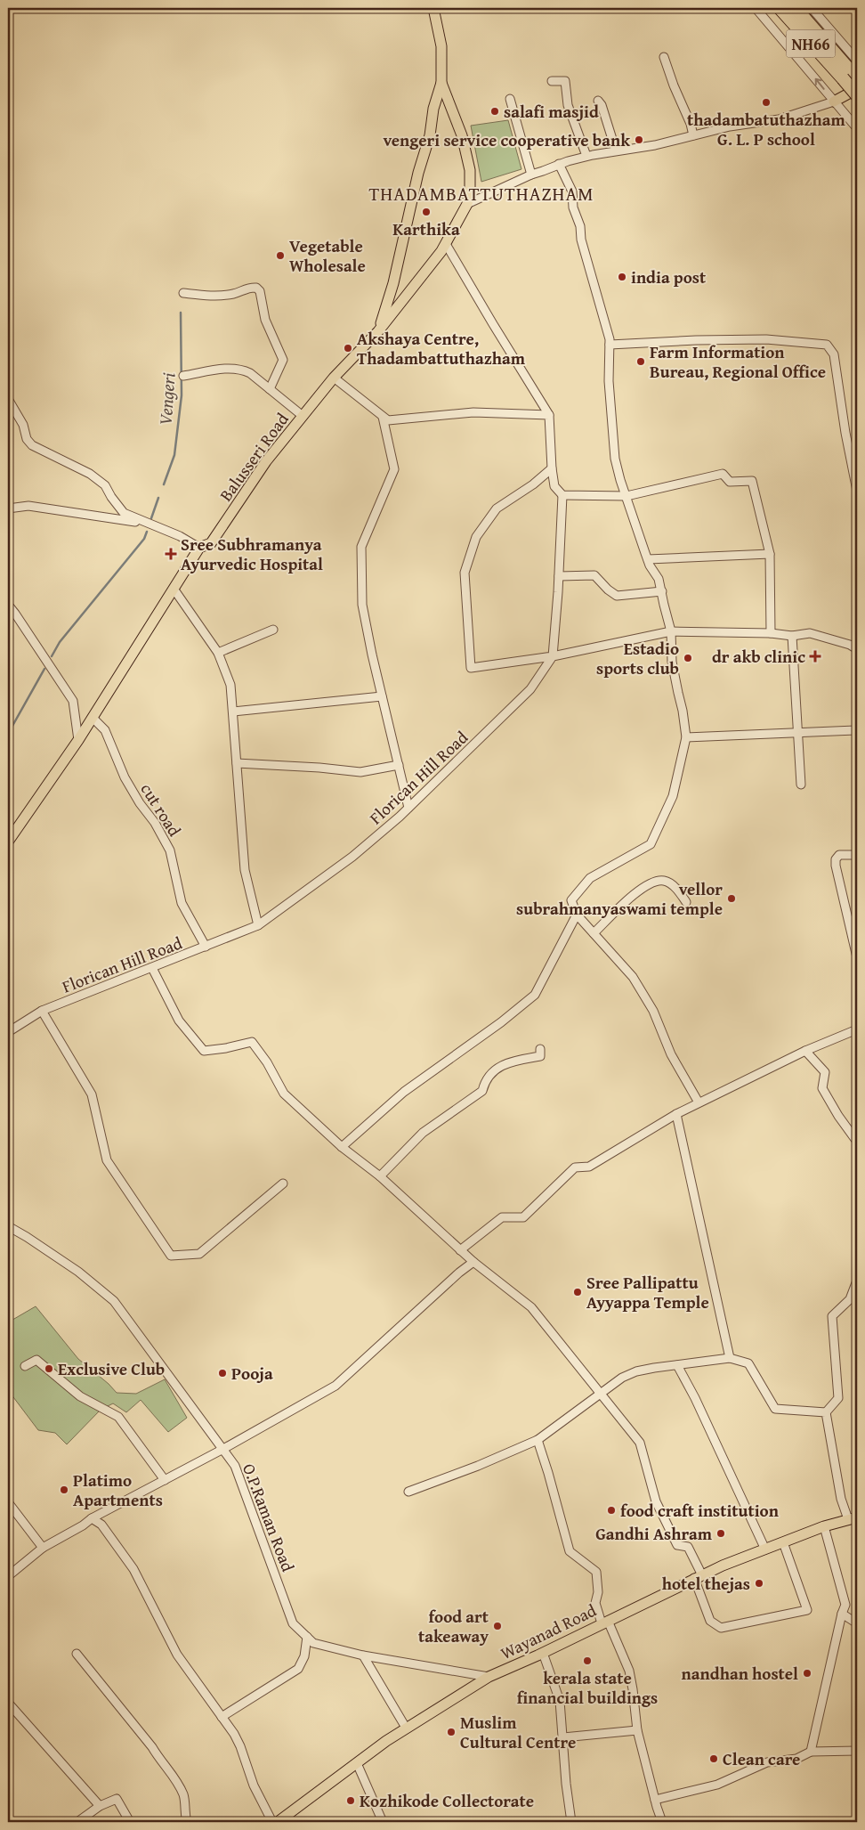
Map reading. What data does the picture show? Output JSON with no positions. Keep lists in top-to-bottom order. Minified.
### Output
{"streets":{"highway":["NH66"],"main road":["Balusseri Road","Wayanad Road"],"street":["Florican Hill Road","cut road","O.P.Raman Road"]},"crossings":[["Balusseri Road","cut road"],["Florican Hill Road","cut road"],["O.P.Raman Road","Wayanad Road"]],"districts":["THADAMBATTUTHAZHAM"],"water":["Vengeri"],"places":{"other":["thadambatuthazham G. L. P school","salafi masjid","vengeri service cooperative bank","Karthika","Vegetable Wholesale","india post","Akshaya Centre, Thadambattuthazham","Farm Information Bureau, Regional Office","Estadio sports club","vellor subrahmanyaswami temple","Sree Pallipattu Ayyappa Temple","Exclusive Club","Pooja","Platimo Apartments","food craft institution","Gandhi Ashram","hotel thejas","food art takeaway","kerala state financial buildings","nandhan hostel","Muslim Cultural Centre","Clean care","Kozhikode Collectorate"],"health":["Sree Subhramanya Ayurvedic Hospital","dr akb clinic"]}}
